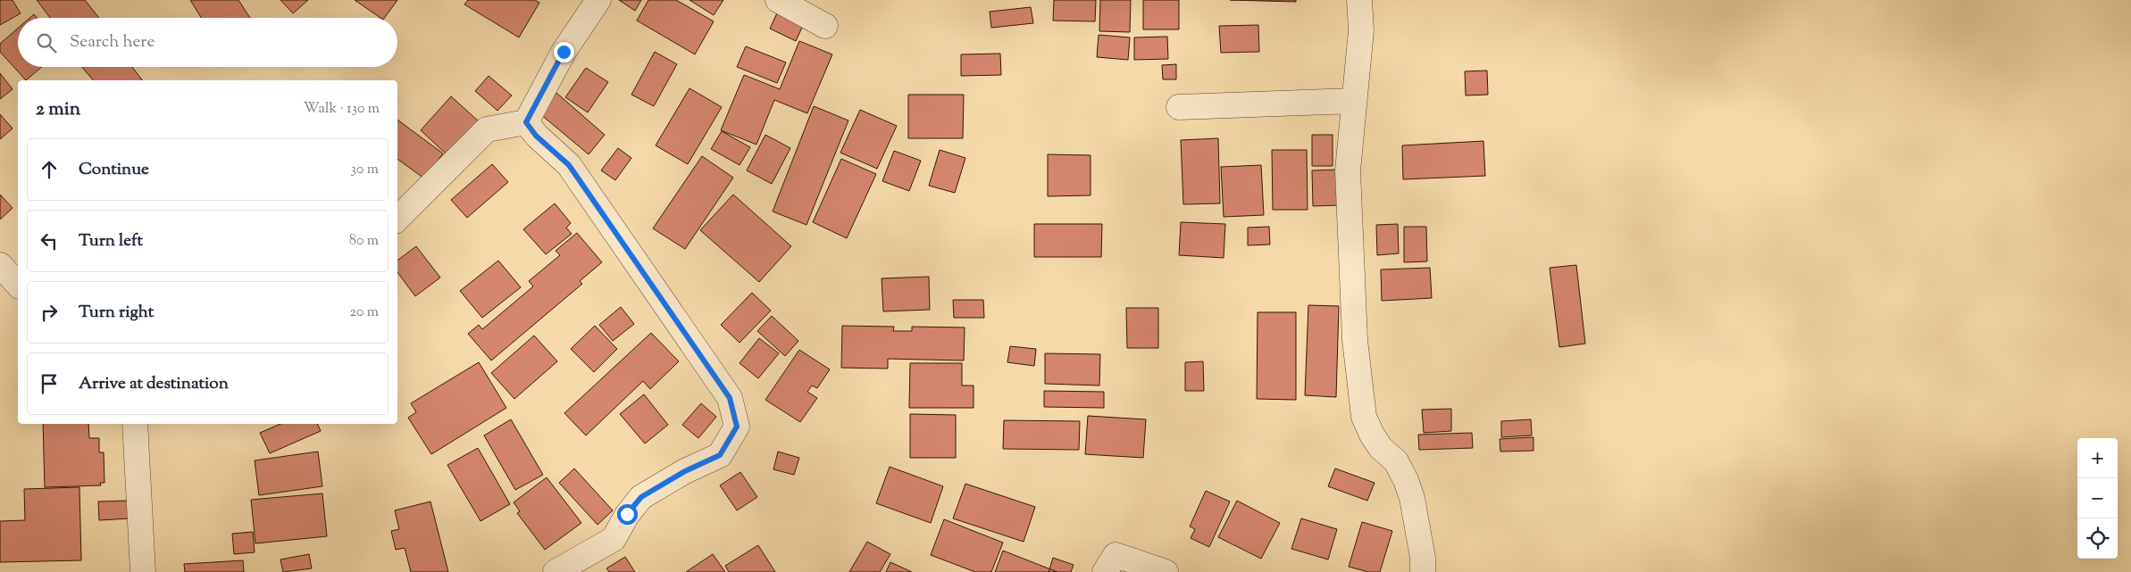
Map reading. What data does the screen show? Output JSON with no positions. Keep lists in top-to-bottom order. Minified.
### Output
{"page":{"search":"Search here","heading":["2 min","Walk · 130 m"],"list":[["Continue","30 m"],["Turn left","80 m"],["Turn right","20 m"],"Arrive at destination"],"map_buttons":["+","−"]}}
